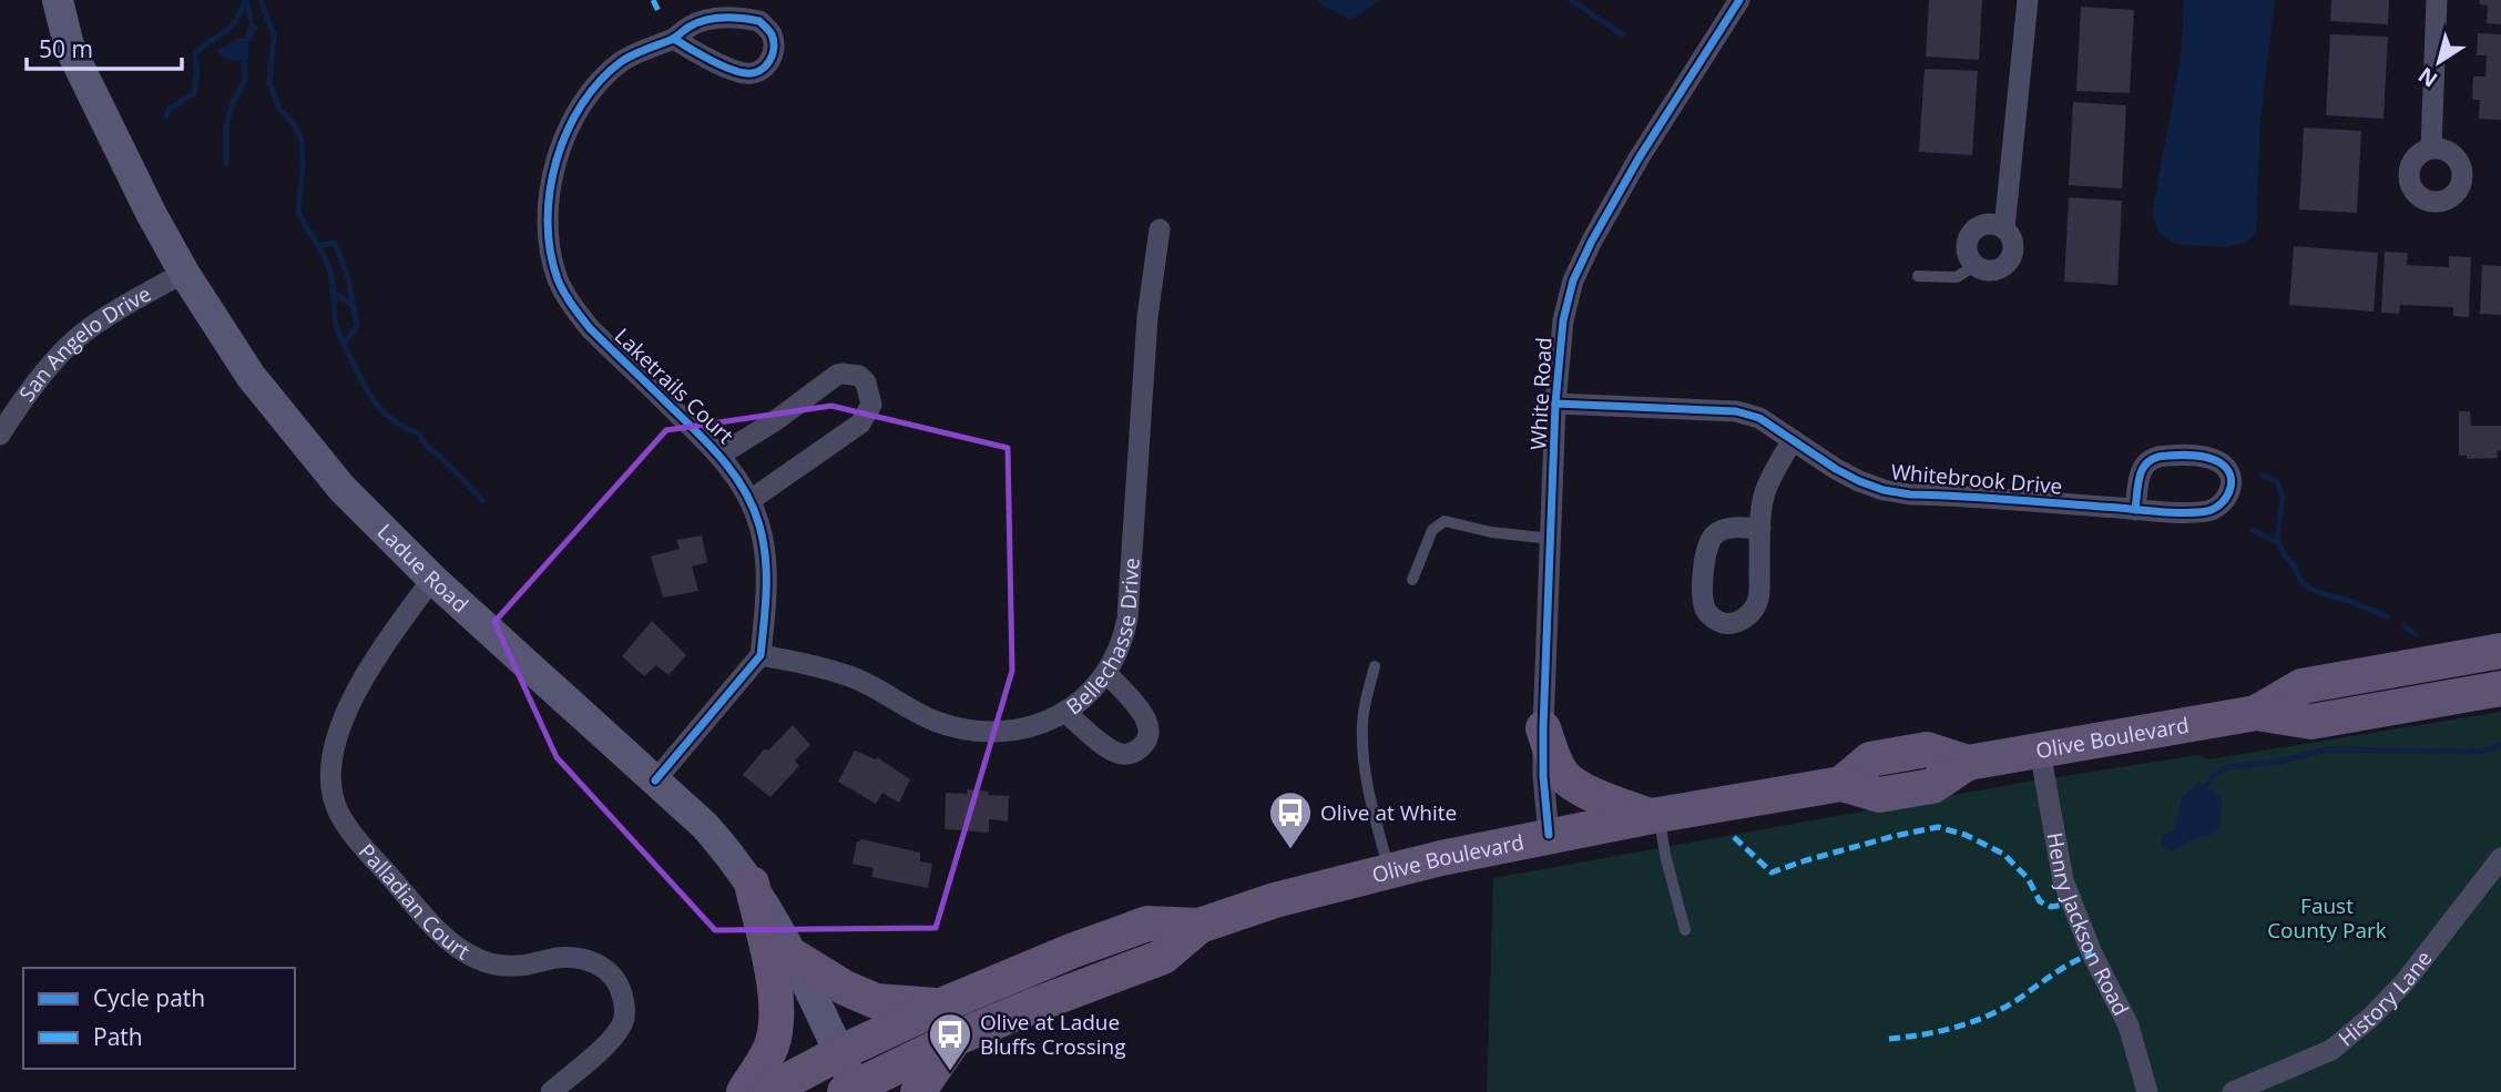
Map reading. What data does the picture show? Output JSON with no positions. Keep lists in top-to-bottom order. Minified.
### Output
{"streets":{"main road":["Ladue Road","Olive Boulevard"],"street":["San Angelo Drive","Laketrails Court","White Road","Whitebrook Drive","Bellechasse Drive","Palladian Court","Henry Jackson Road","History Lane"]},"crossings":[["San Angelo Drive","Ladue Road"],["Laketrails Court","Bellechasse Drive"],["White Road","Whitebrook Drive"],["White Road","Olive Boulevard"],["Ladue Road","Olive Boulevard"],["Ladue Road","Palladian Court"],["Olive Boulevard","Henry Jackson Road"]],"parks":["Faust County Park"],"places":{"bus stop":["Olive at White","Olive at Ladue Bluffs Crossing"]},"legend":["Cycle path","Path"],"scale_bar":"50 m","north":"bottom left"}
